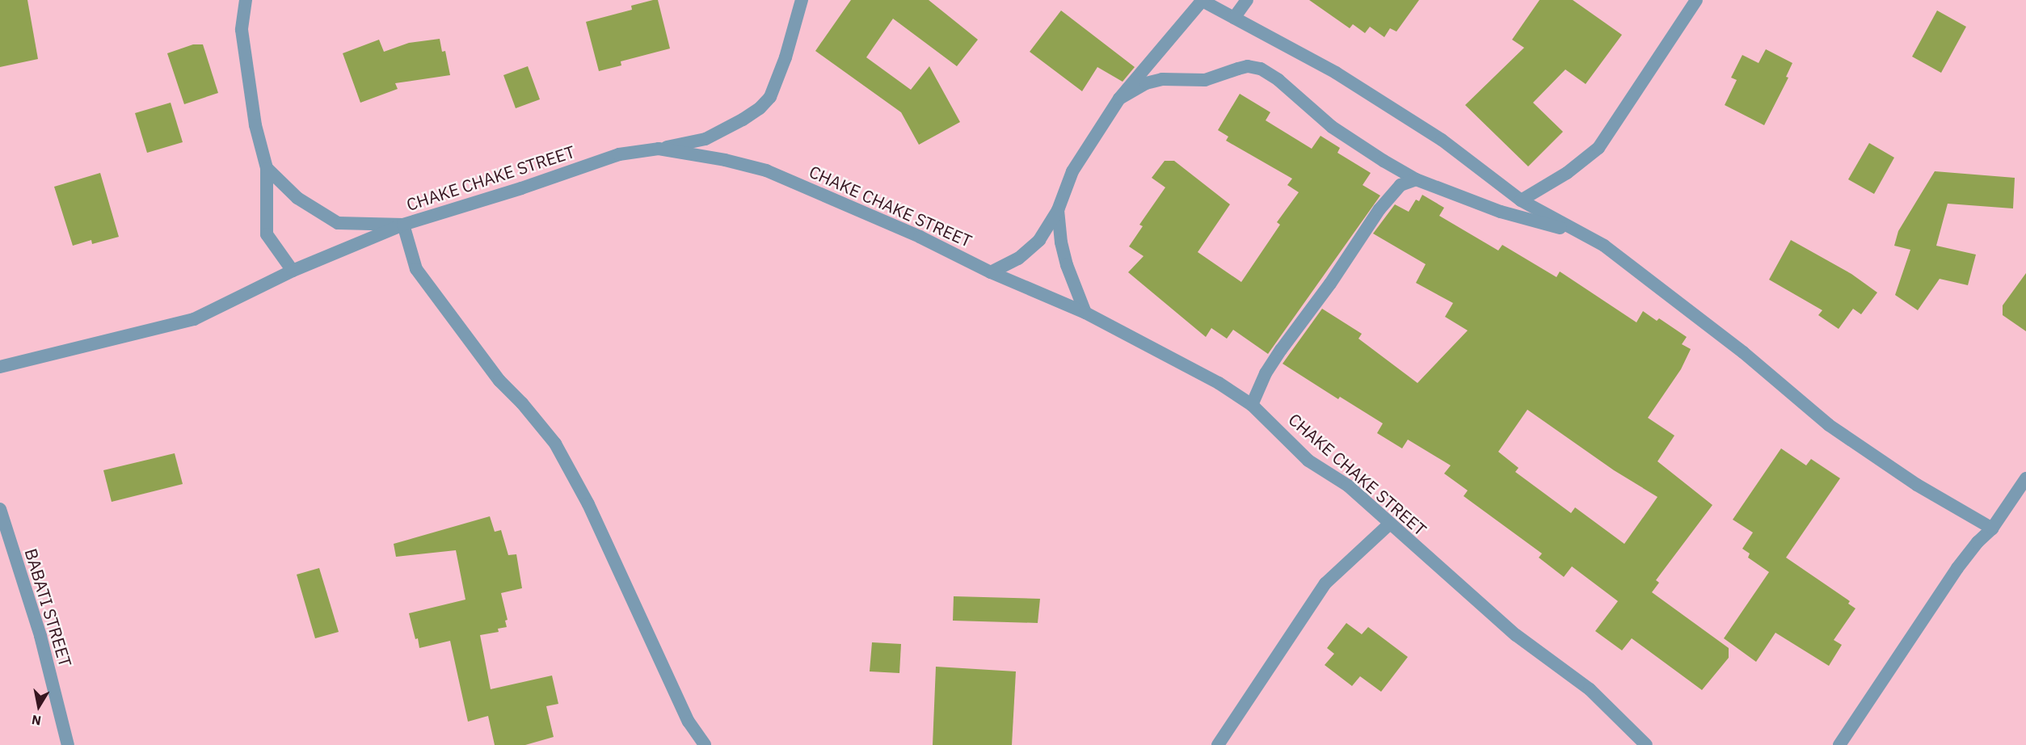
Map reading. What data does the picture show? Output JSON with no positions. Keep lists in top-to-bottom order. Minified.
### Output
{"streets":{"street":["CHAKE CHAKE STREET","BABATI STREET"]},"north":"bottom"}
